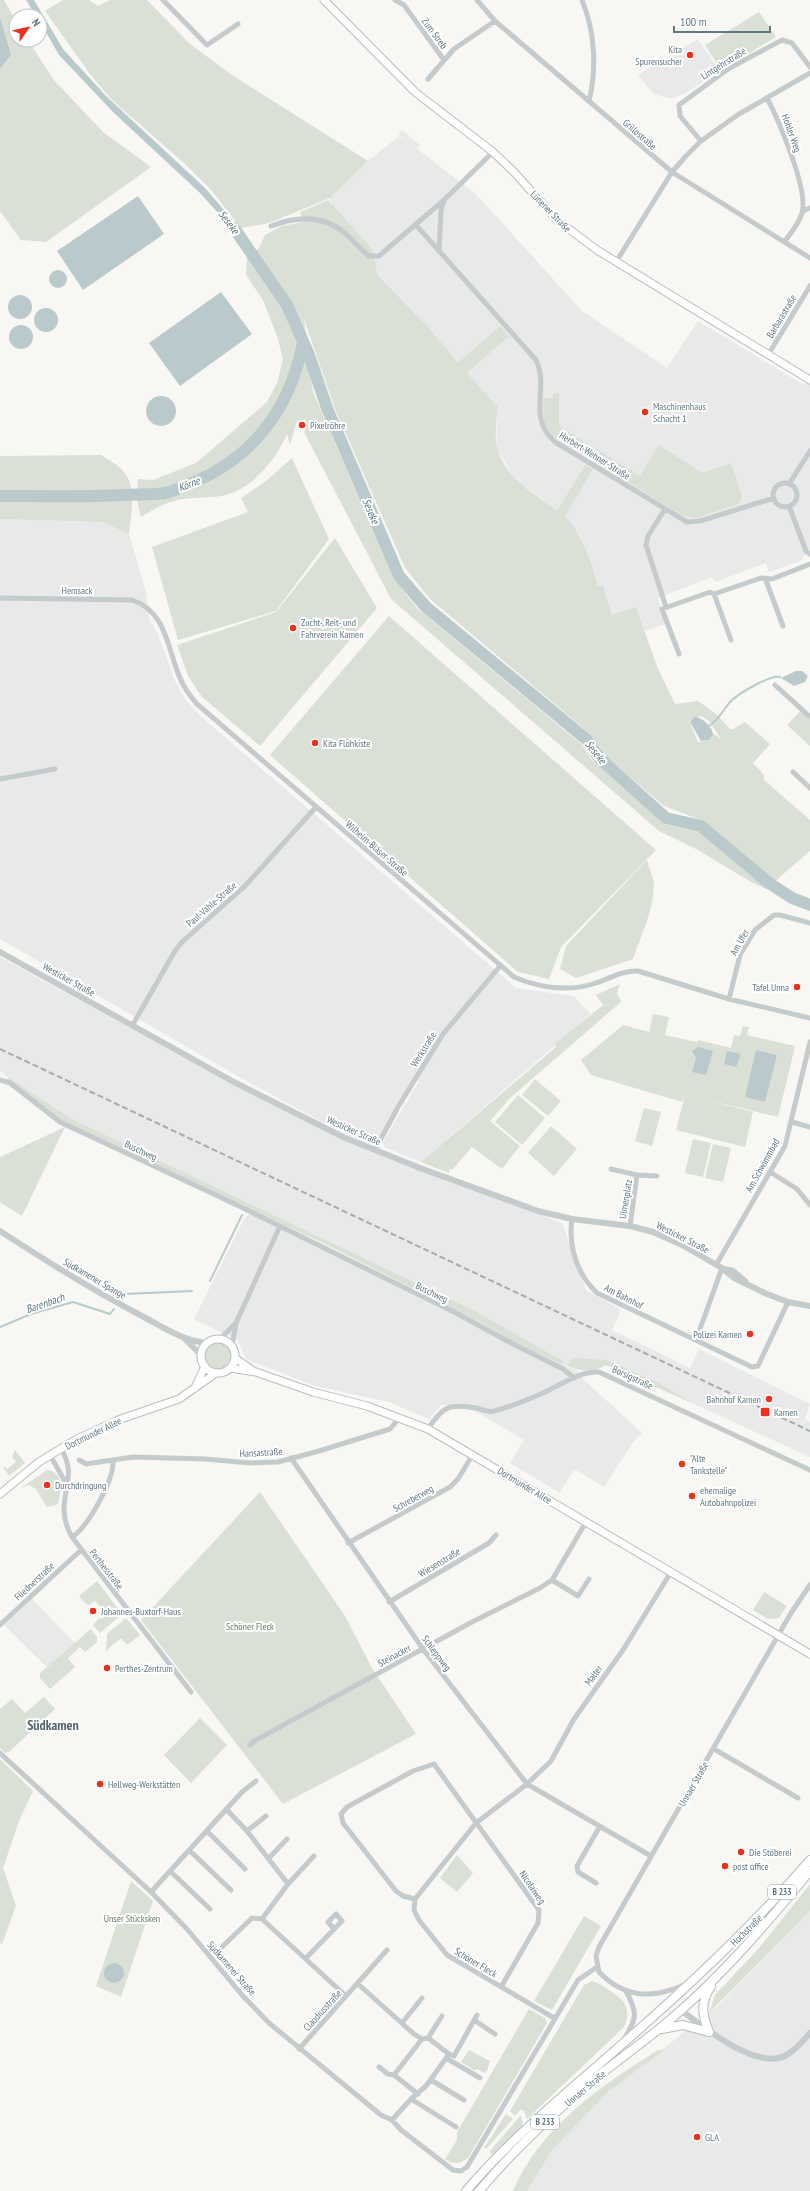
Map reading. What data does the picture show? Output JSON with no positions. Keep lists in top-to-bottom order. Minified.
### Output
{"streets":{"main road":["Lünener Straße","Dortmunder Allee","Unnaer Straße","B 233","Hochstraße"],"street":["Zum Streb","Lintgehrstraße","Hohler Weg","Grillostraße","Barbarastraße","Herbert-Wehner-Straße","Hemsack","Wilhelm-Bläser-Straße","Paul-Vahle-Straße","Am Ufer","Westicker Straße","Werkstraße","Buschweg","Am Schwimmbad","Ulmenplatz","Südkamener Spange","Am Bahnhof","Borsigstraße","Hansastraße","Schreberweg","Wiesenstraße","Perthesstraße","Fliednerstraße","Schleppweg","Steinacker","Malter","Nicolaiweg","Schöner Fleck","Südkamener Straße","Claudiusstraße"]},"crossings":[["Zum Streb","Grillostraße"],["Lünener Straße","Barbarastraße"],["Hemsack","Wilhelm-Bläser-Straße"],["Wilhelm-Bläser-Straße","Paul-Vahle-Straße"],["Wilhelm-Bläser-Straße","Am Ufer"],["Wilhelm-Bläser-Straße","Werkstraße"],["Paul-Vahle-Straße","Westicker Straße"],["Westicker Straße","Werkstraße"],["Westicker Straße","Am Schwimmbad"],["Westicker Straße","Ulmenplatz"],["Westicker Straße","Am Bahnhof"],["Buschweg","Borsigstraße"],["Borsigstraße","Dortmunder Allee"],["Dortmunder Allee","Hansastraße"],["Dortmunder Allee","Schreberweg"],["Dortmunder Allee","Perthesstraße"],["Dortmunder Allee","Steinacker"],["Dortmunder Allee","Malter"],["Dortmunder Allee","Unnaer Straße"],["Hansastraße","Schleppweg"],["Schreberweg","Schleppweg"],["Wiesenstraße","Schleppweg"],["Perthesstraße","Fliednerstraße"],["Schleppweg","Steinacker"],["Schleppweg","Malter"],["Schleppweg","Unnaer Straße"],["Unnaer Straße","Hochstraße"],["Nicolaiweg","Schöner Fleck"],["Schöner Fleck","Südkamener Straße"],["Südkamener Straße","Claudiusstraße"]],"districts":["Südkamen"],"water":["Seseke","Körne","Barenbach"],"parks":["Schöner Fleck","Unser Stücksken"],"places":{"other":["Kita Spurensucher","Maschinenhaus Schacht 1","Pixelröhre","Zucht-, Reit- und Fahrverein Kamen","Kita Flohkiste","Tafel Unna","Polizei Kamen","Bahnhof Kamen","\"Alte Tankstelle\"","Durchdringung","ehemalige Autobahnpolizei","Johannes-Buxtorf-Haus","Perthes-Zentrum","Hellweg-Werkstätten","Die Stöberei","post office","GLA"],"transit":["Kamen"]},"scale_bar":"100 m","north":"top right"}
